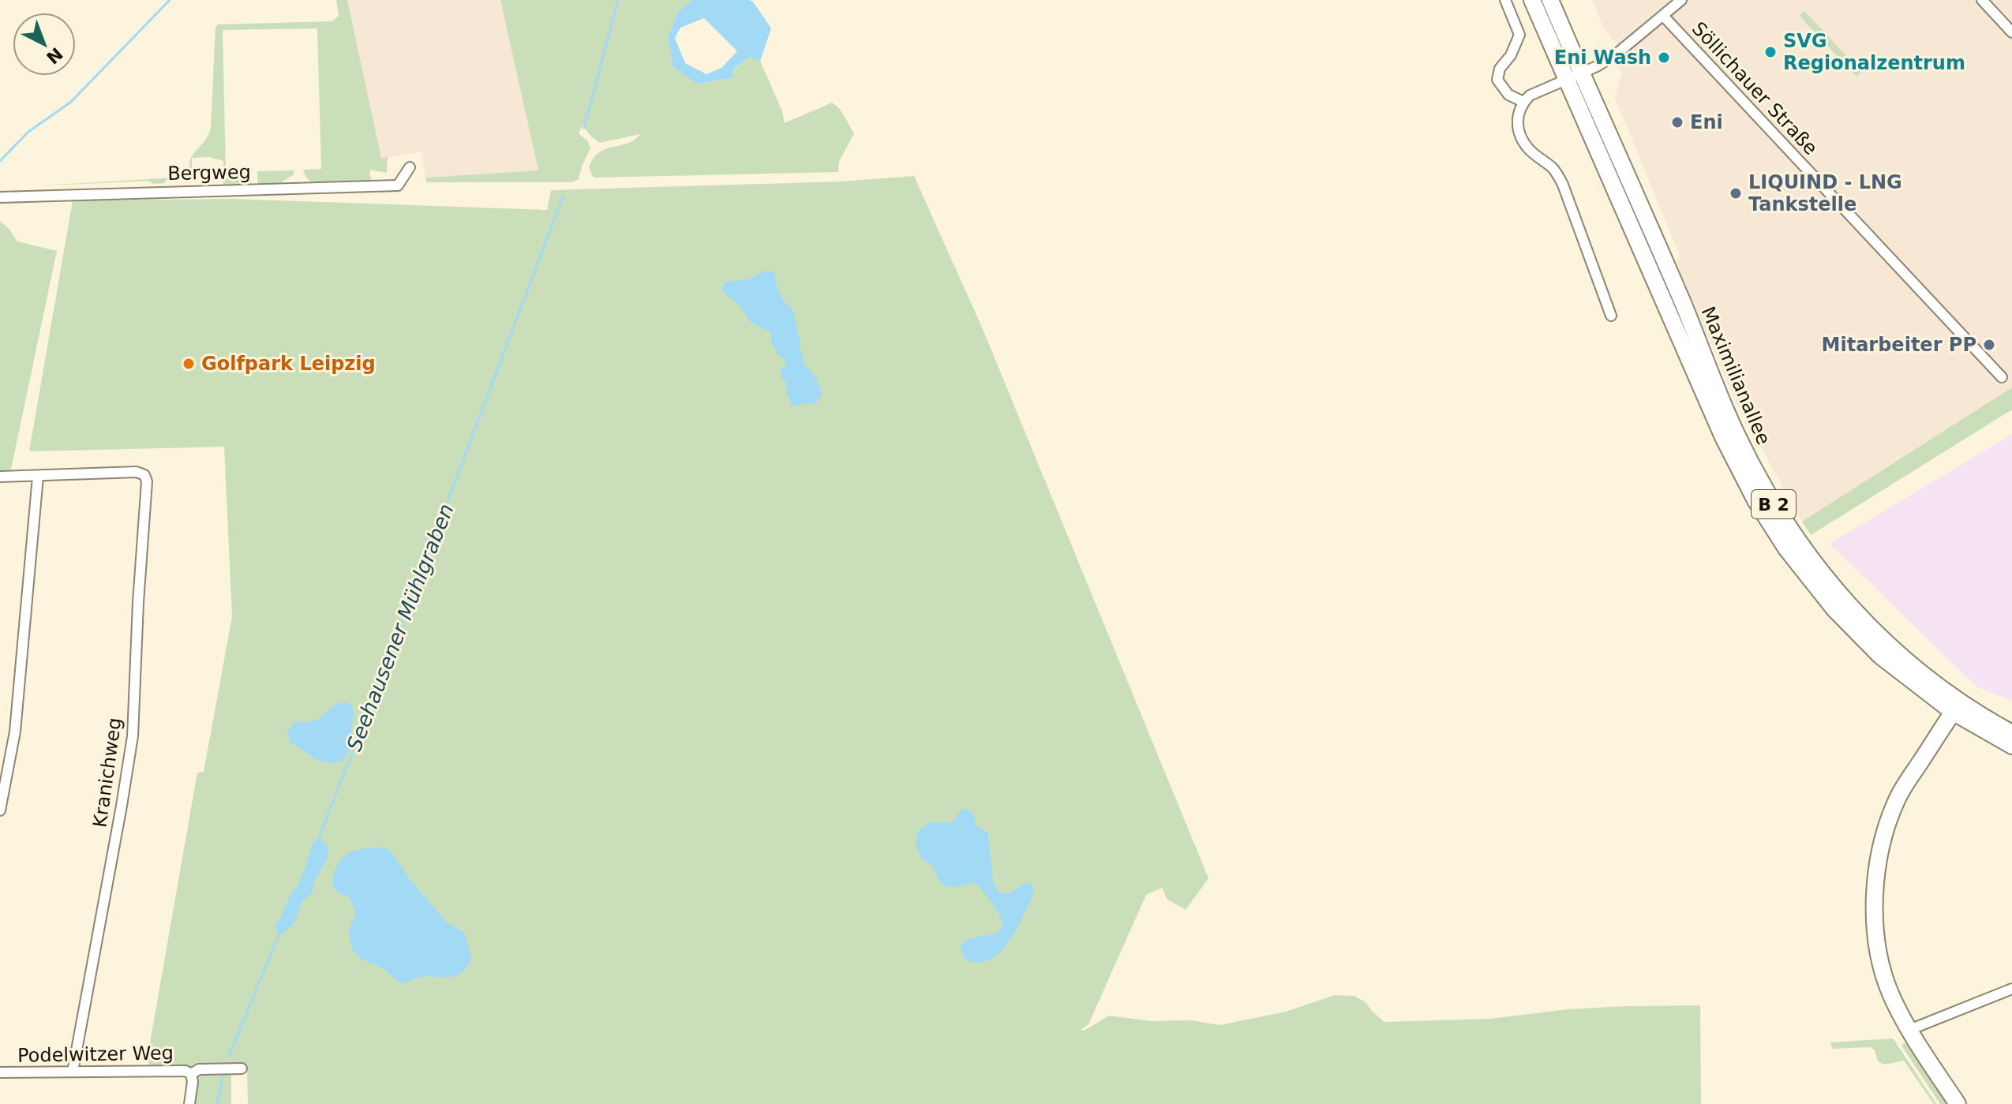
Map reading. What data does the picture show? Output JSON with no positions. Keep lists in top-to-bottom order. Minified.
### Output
{"streets":{"main road":["Maximilianallee","B 2"],"street":["Söllichauer Straße","Bergweg","Kranichweg","Podelwitzer Weg"]},"crossings":[["Kranichweg","Podelwitzer Weg"]],"water":["Seehausener Mühlgraben"],"places":["SVG Regionalzentrum","Eni Wash","Eni","LIQUIND - LNG Tankstelle","Mitarbeiter PP","Golfpark Leipzig"],"north":"bottom right"}
